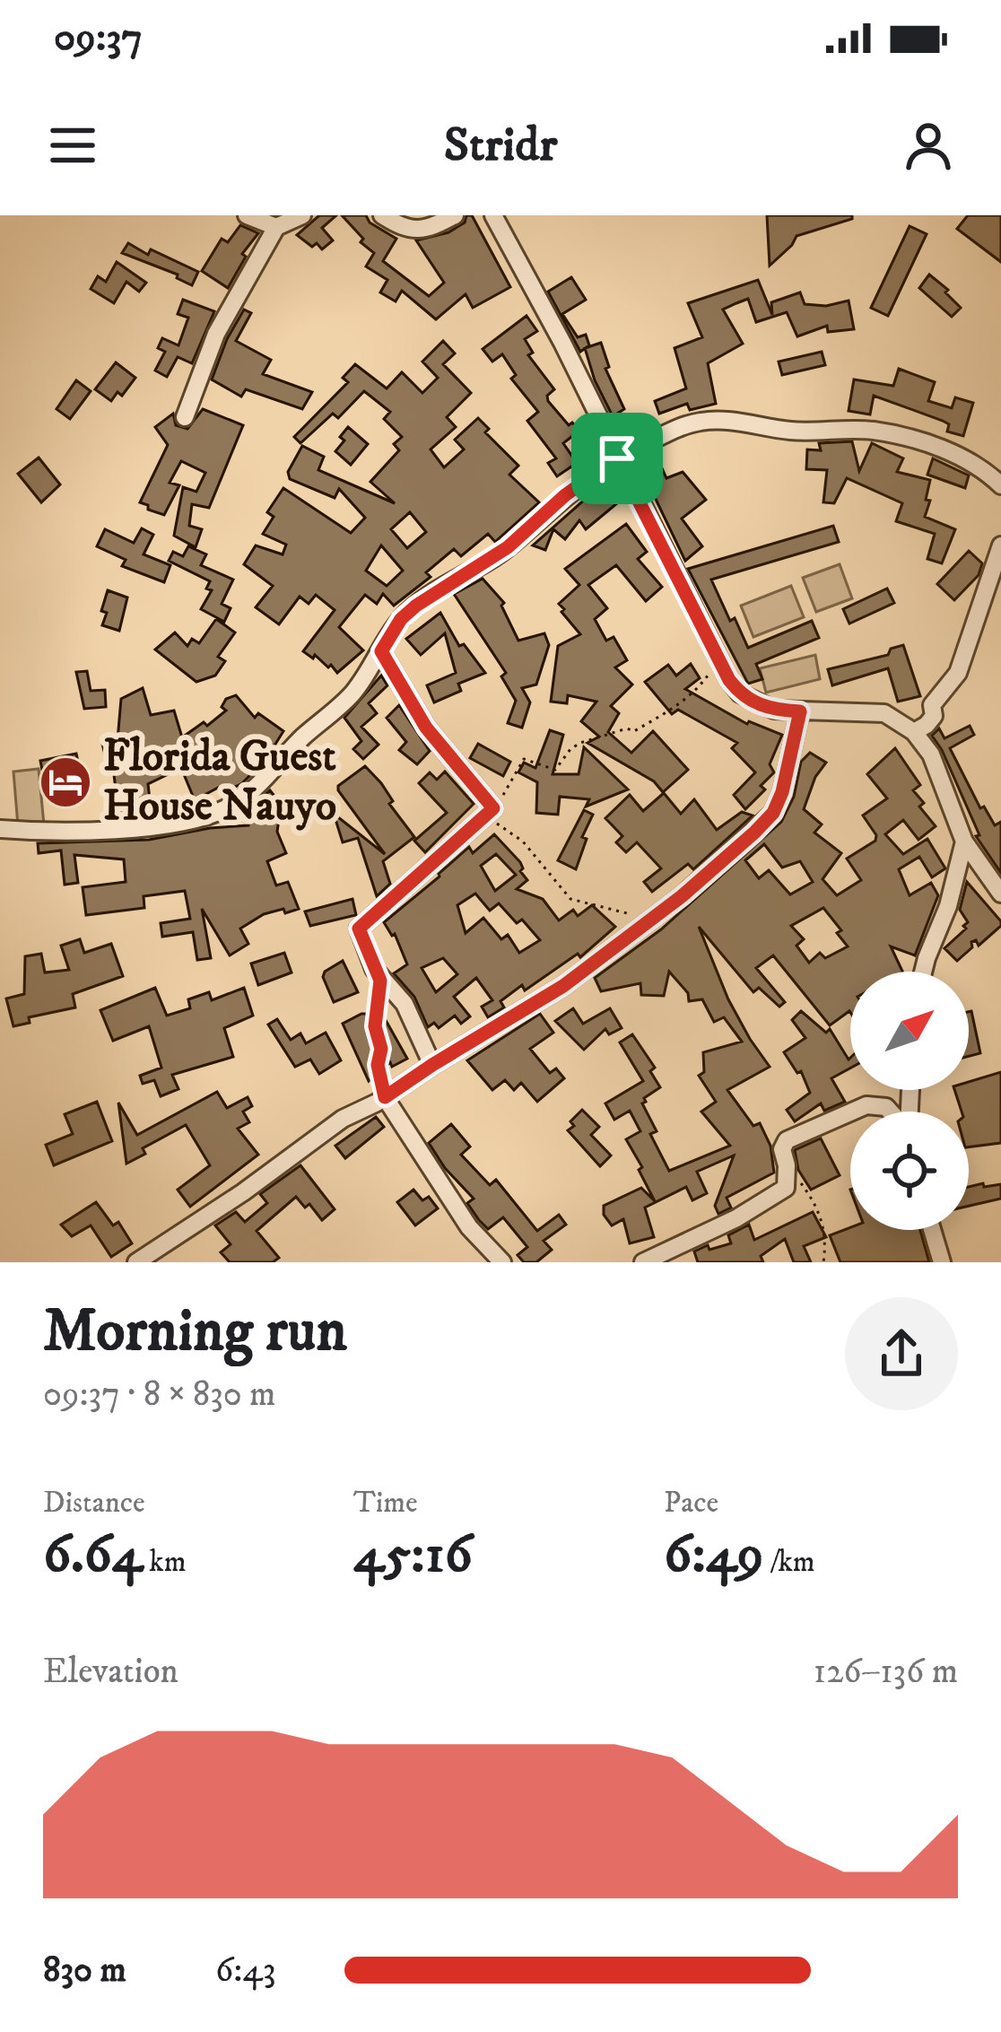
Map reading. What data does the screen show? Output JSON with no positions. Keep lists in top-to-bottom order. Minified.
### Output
{"places":{"hotel":["Florida Guest House Nauyo"]},"north":"top right","page":{"status":"09:37","header":"Stridr","heading":["Morning run","09:37 · 8 × 830 m"],"stats":[["Distance","6.64 km"],["Time","45:16"],["Pace","6:49 /km"]],"chart":["Elevation","126–136 m"],"list":[{"name":"830 m","note":"6:43"}]}}
